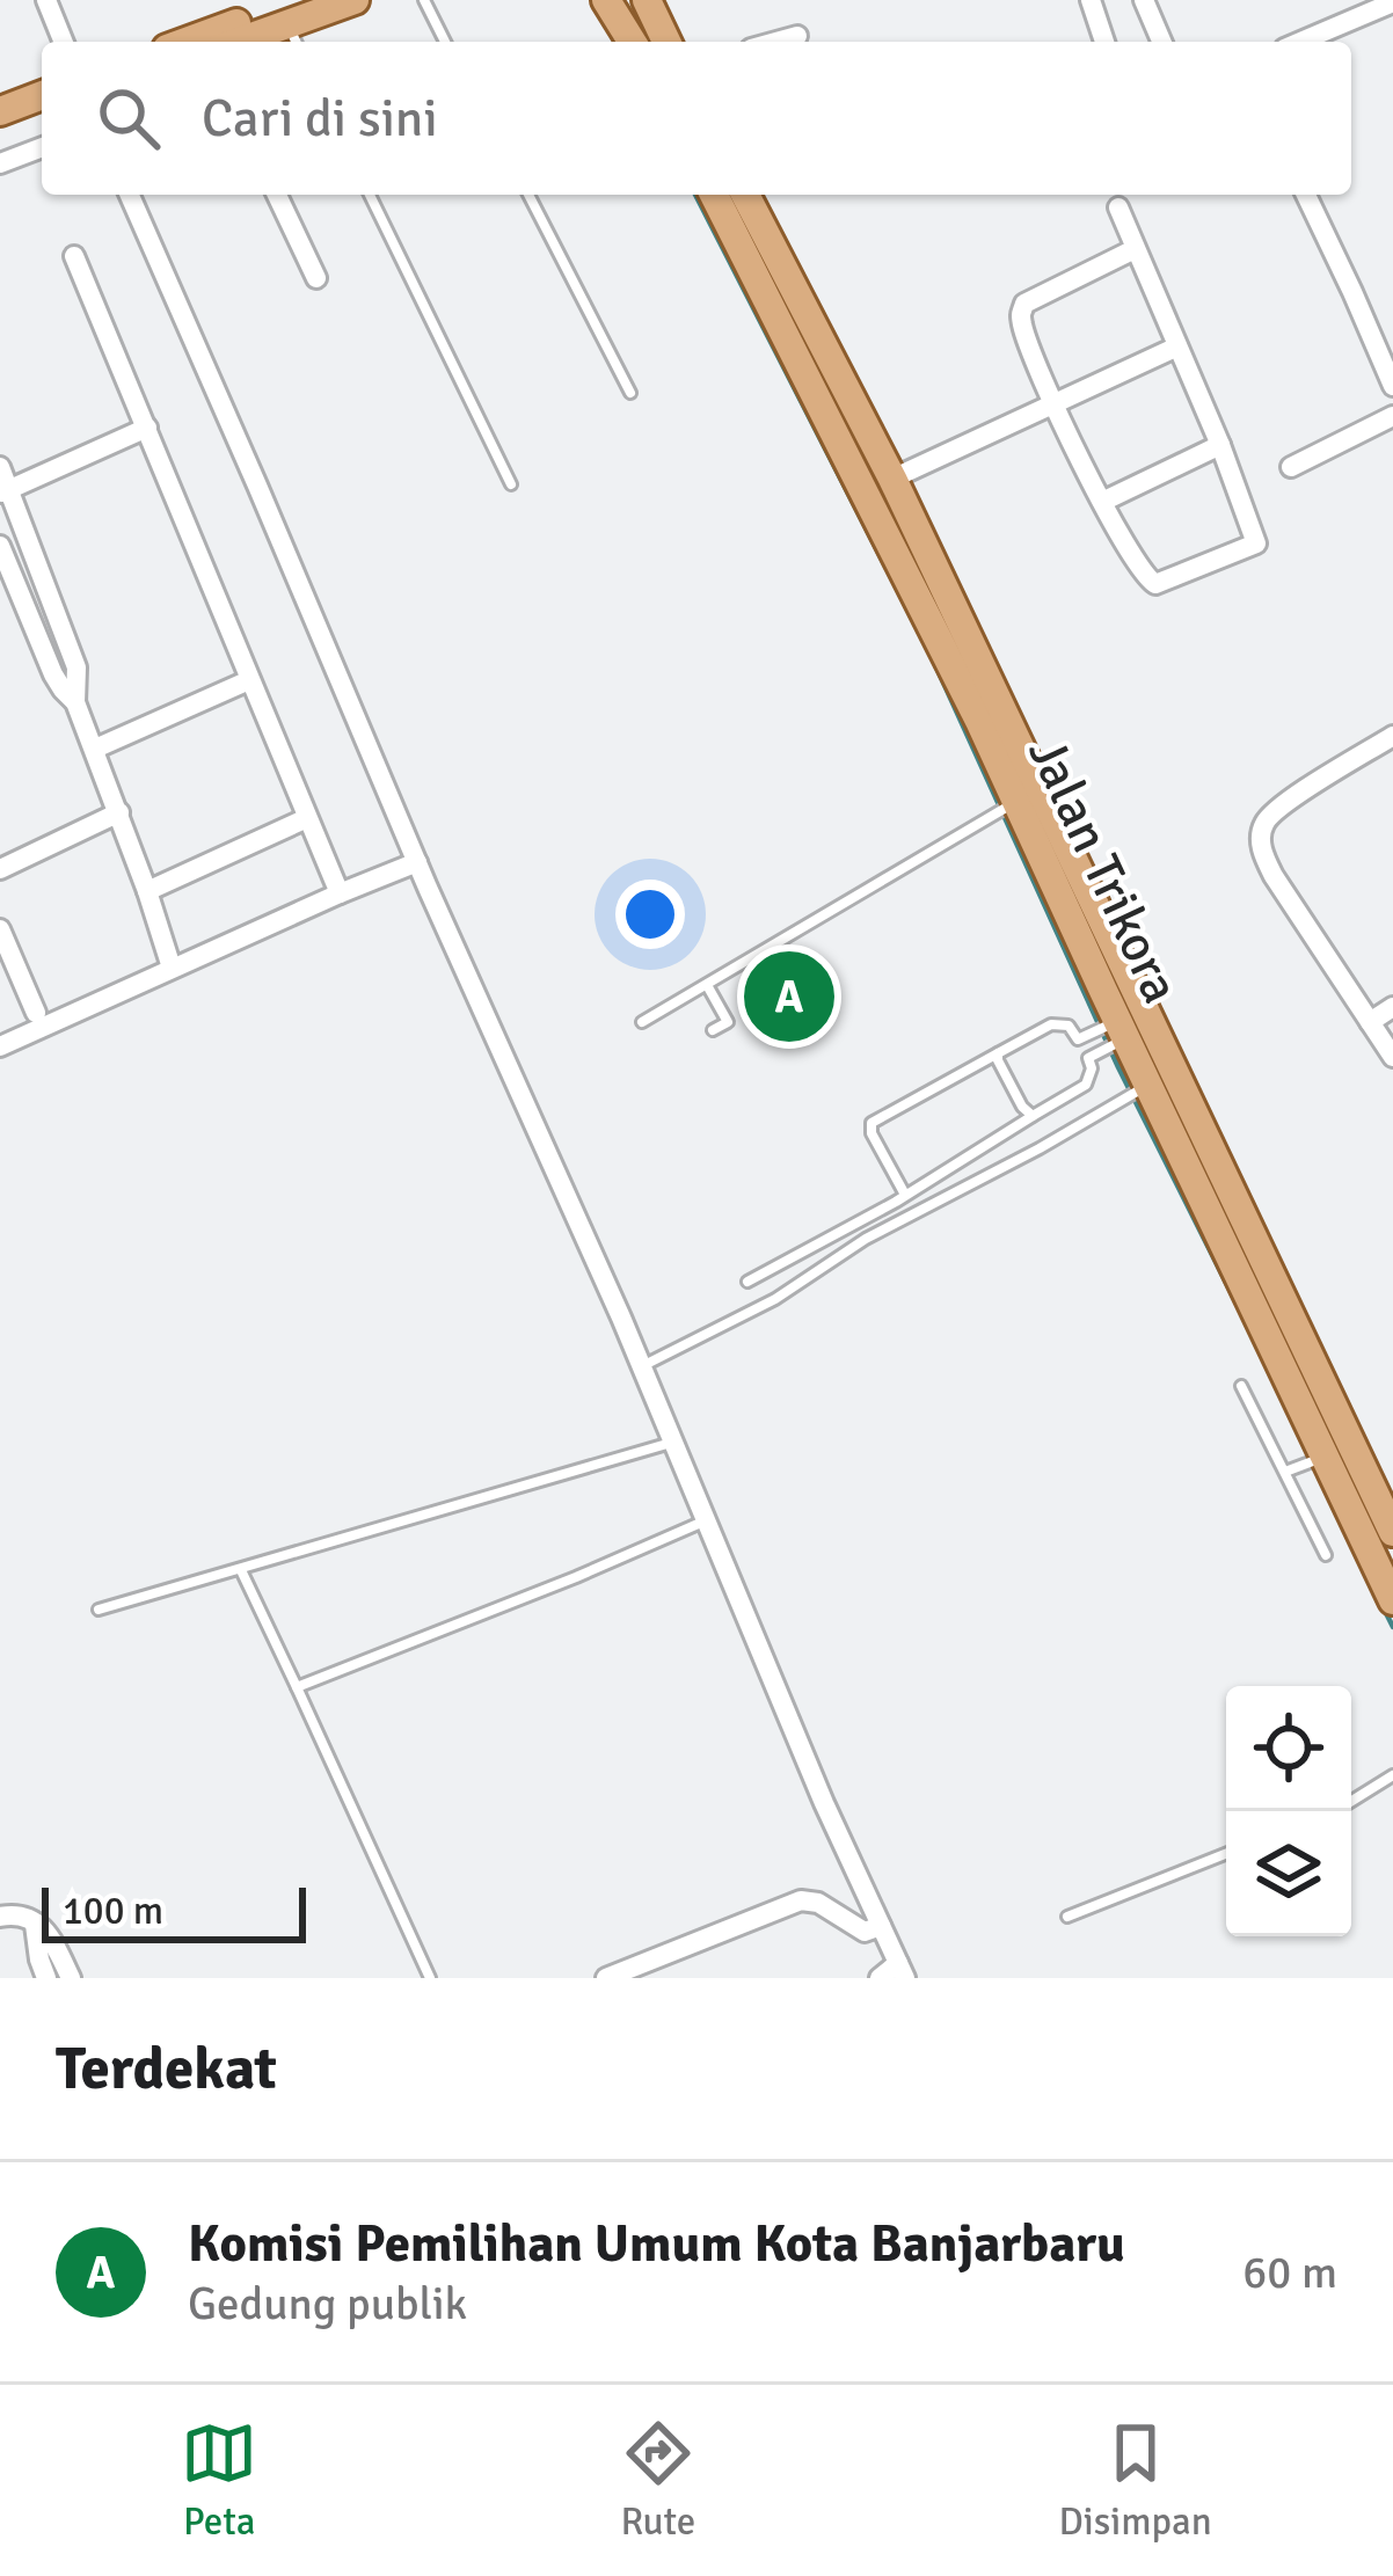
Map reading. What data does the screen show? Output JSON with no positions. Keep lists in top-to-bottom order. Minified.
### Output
{"streets":{"main road":["Jalan Trikora"]},"scale_bar":"100 m","page":{"search":"Cari di sini","pins":"A","scale":"100 m","heading":"Terdekat","list":[{"mark":"A","name":"Komisi Pemilihan Umum Kota Banjarbaru","note":"Gedung publik","value":"60 m"}],"nav":["Peta","Rute","Disimpan"]}}
